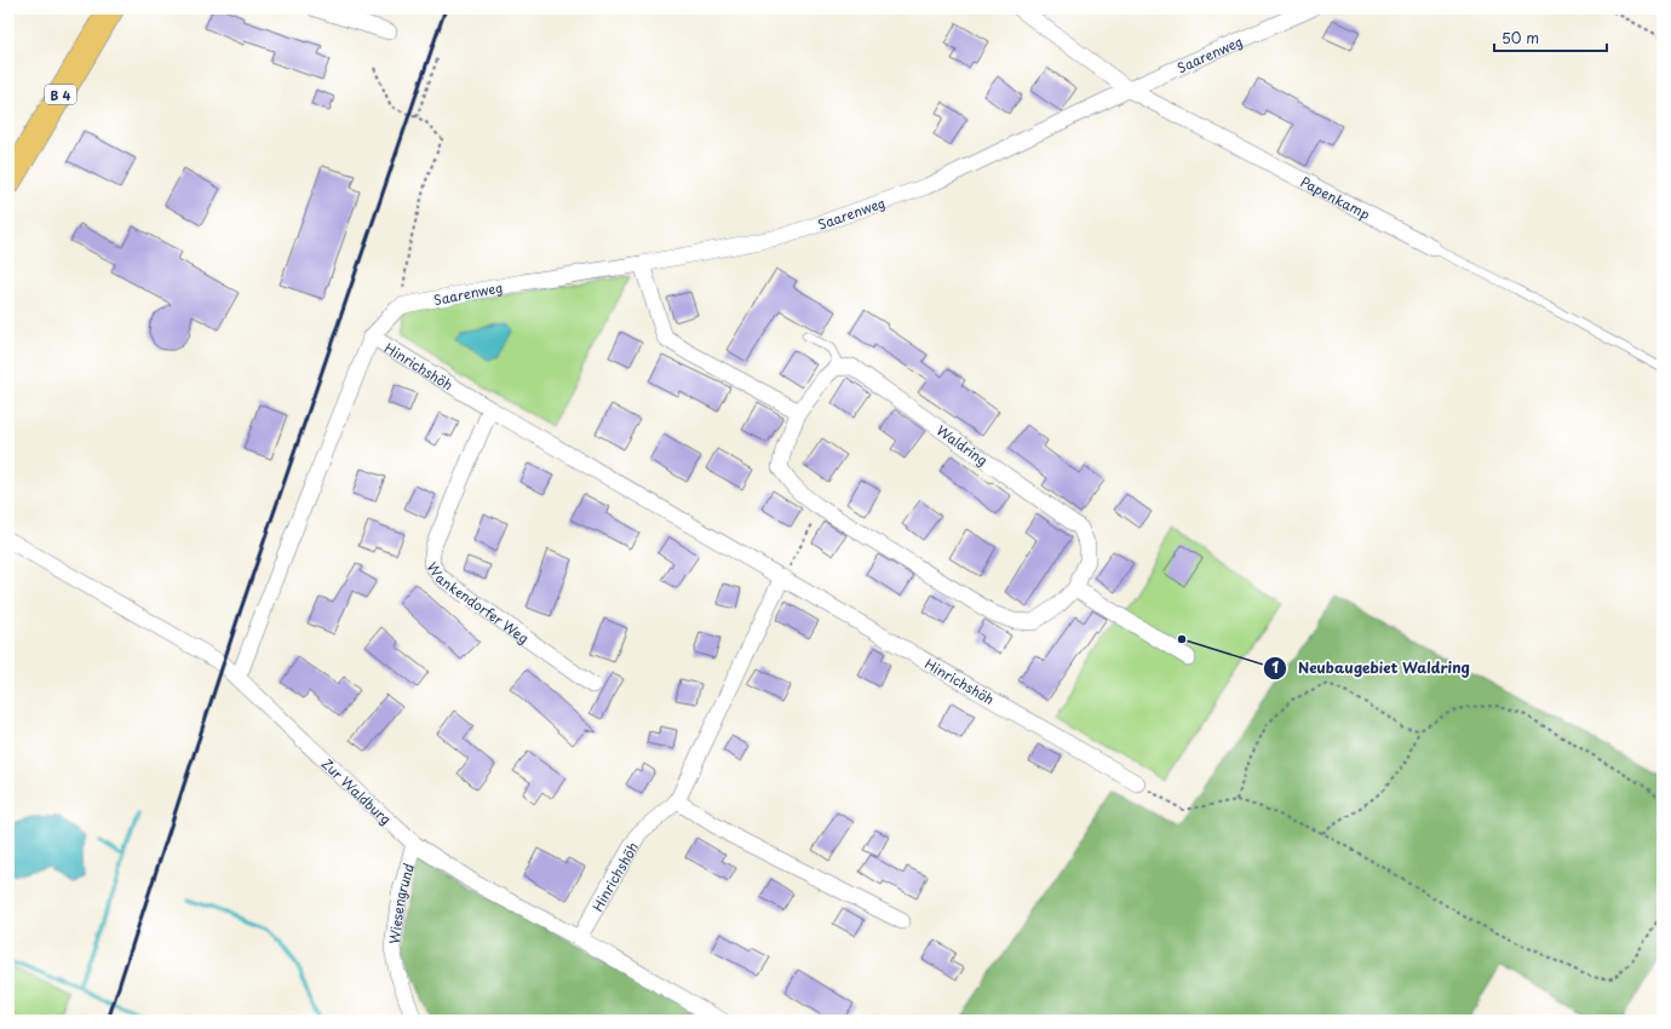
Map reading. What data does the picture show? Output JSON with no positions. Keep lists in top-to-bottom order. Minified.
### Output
{"streets":{"main road":["B 4"],"street":["Saarenweg","Papenkamp","Hinrichshöh","Waldring","Wankendorfer Weg","Zur Waldburg","Wiesengrund"]},"crossings":[["Saarenweg","Papenkamp"],["Saarenweg","Hinrichshöh"],["Hinrichshöh","Wankendorfer Weg"],["Hinrichshöh","Zur Waldburg"],["Zur Waldburg","Wiesengrund"]],"places":["Neubaugebiet Waldring"],"scale_bar":"50 m"}
